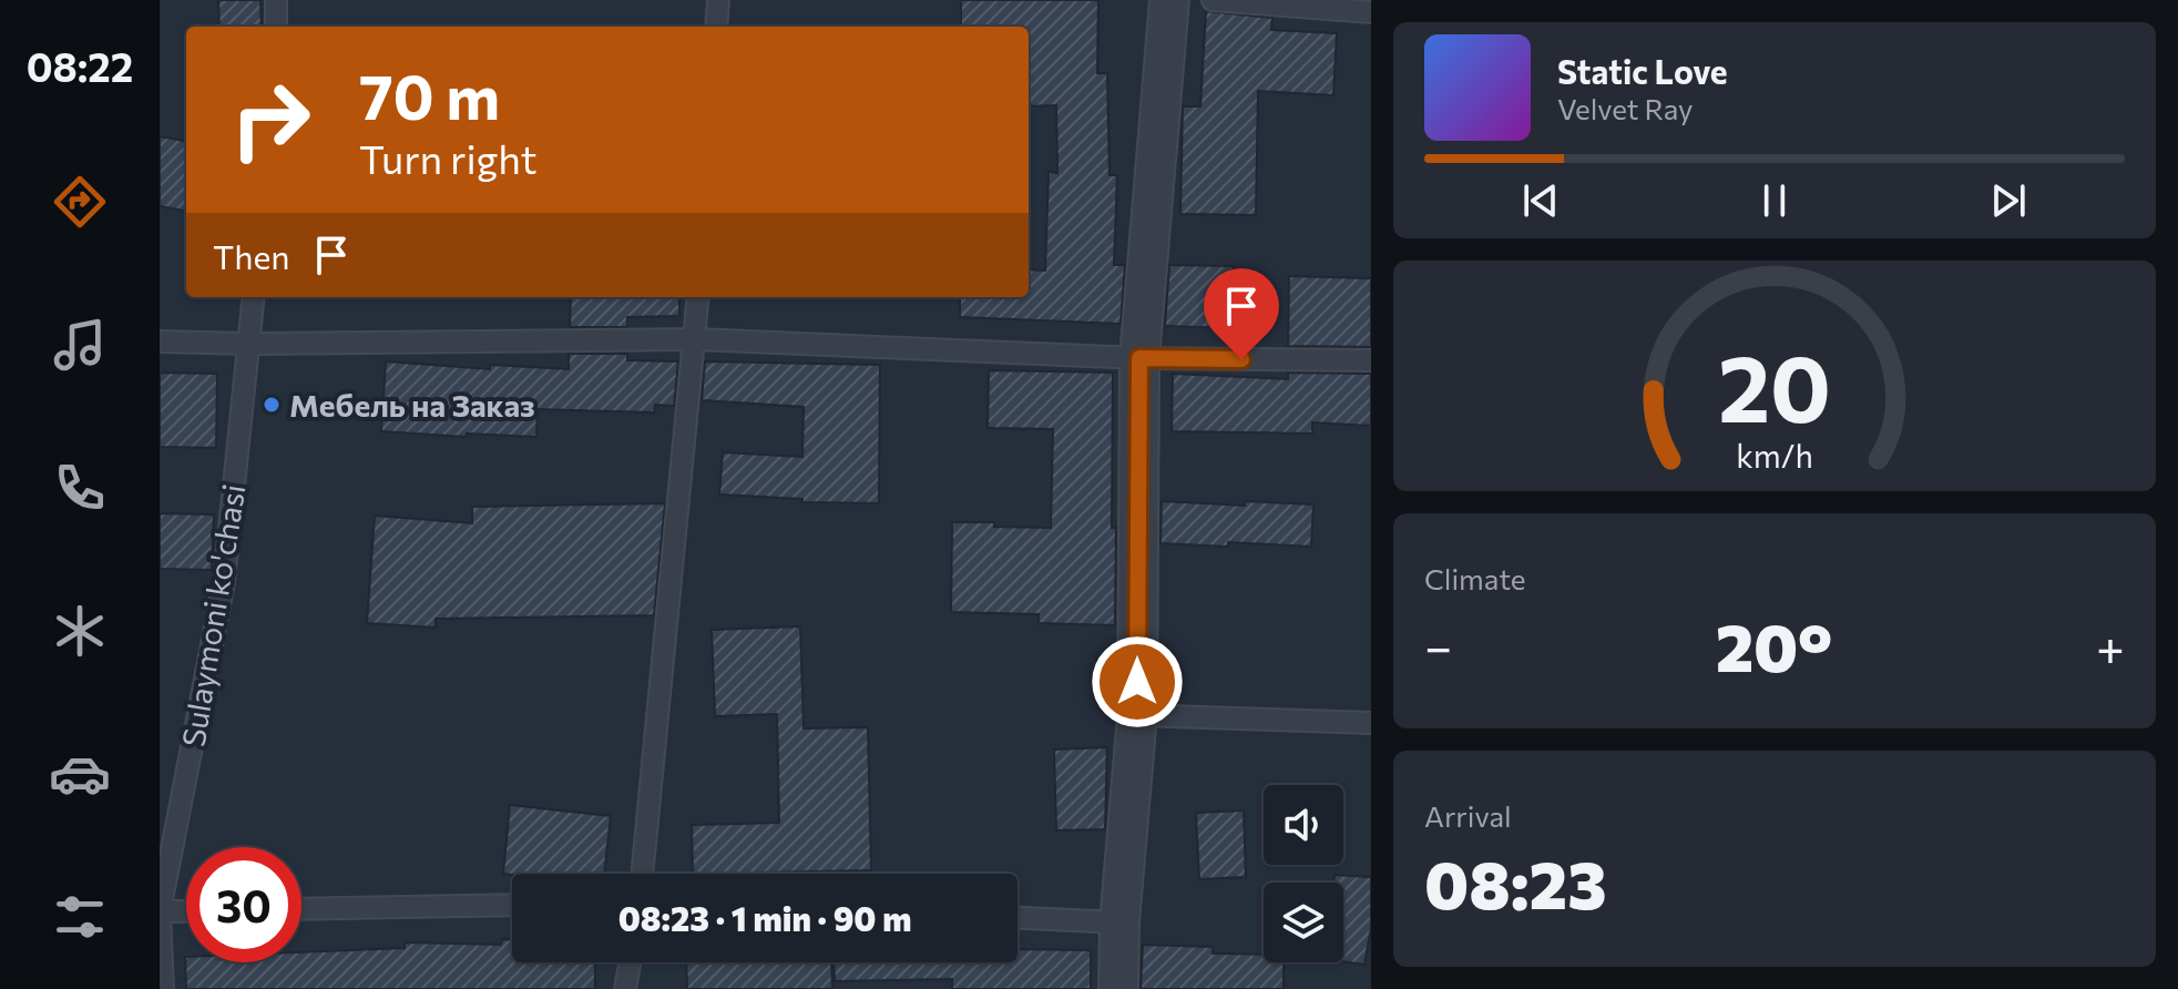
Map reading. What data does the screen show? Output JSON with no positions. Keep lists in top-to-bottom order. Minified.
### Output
{"streets":{"lane":["Sulaymoni ko'chasi"]},"places":["Мебель на Заказ"],"page":{"tabs":"08:22","turn":["70 m","Turn right"],"song":["Static Love","Velvet Ray"],"then":"Then","tile":["Climate",["Arrival","08:23"]],"heat":["−","20°","+"],"limit":"30","trip":"08:23 · 1 min · 90 m","gauge":["20","km/h"]}}
